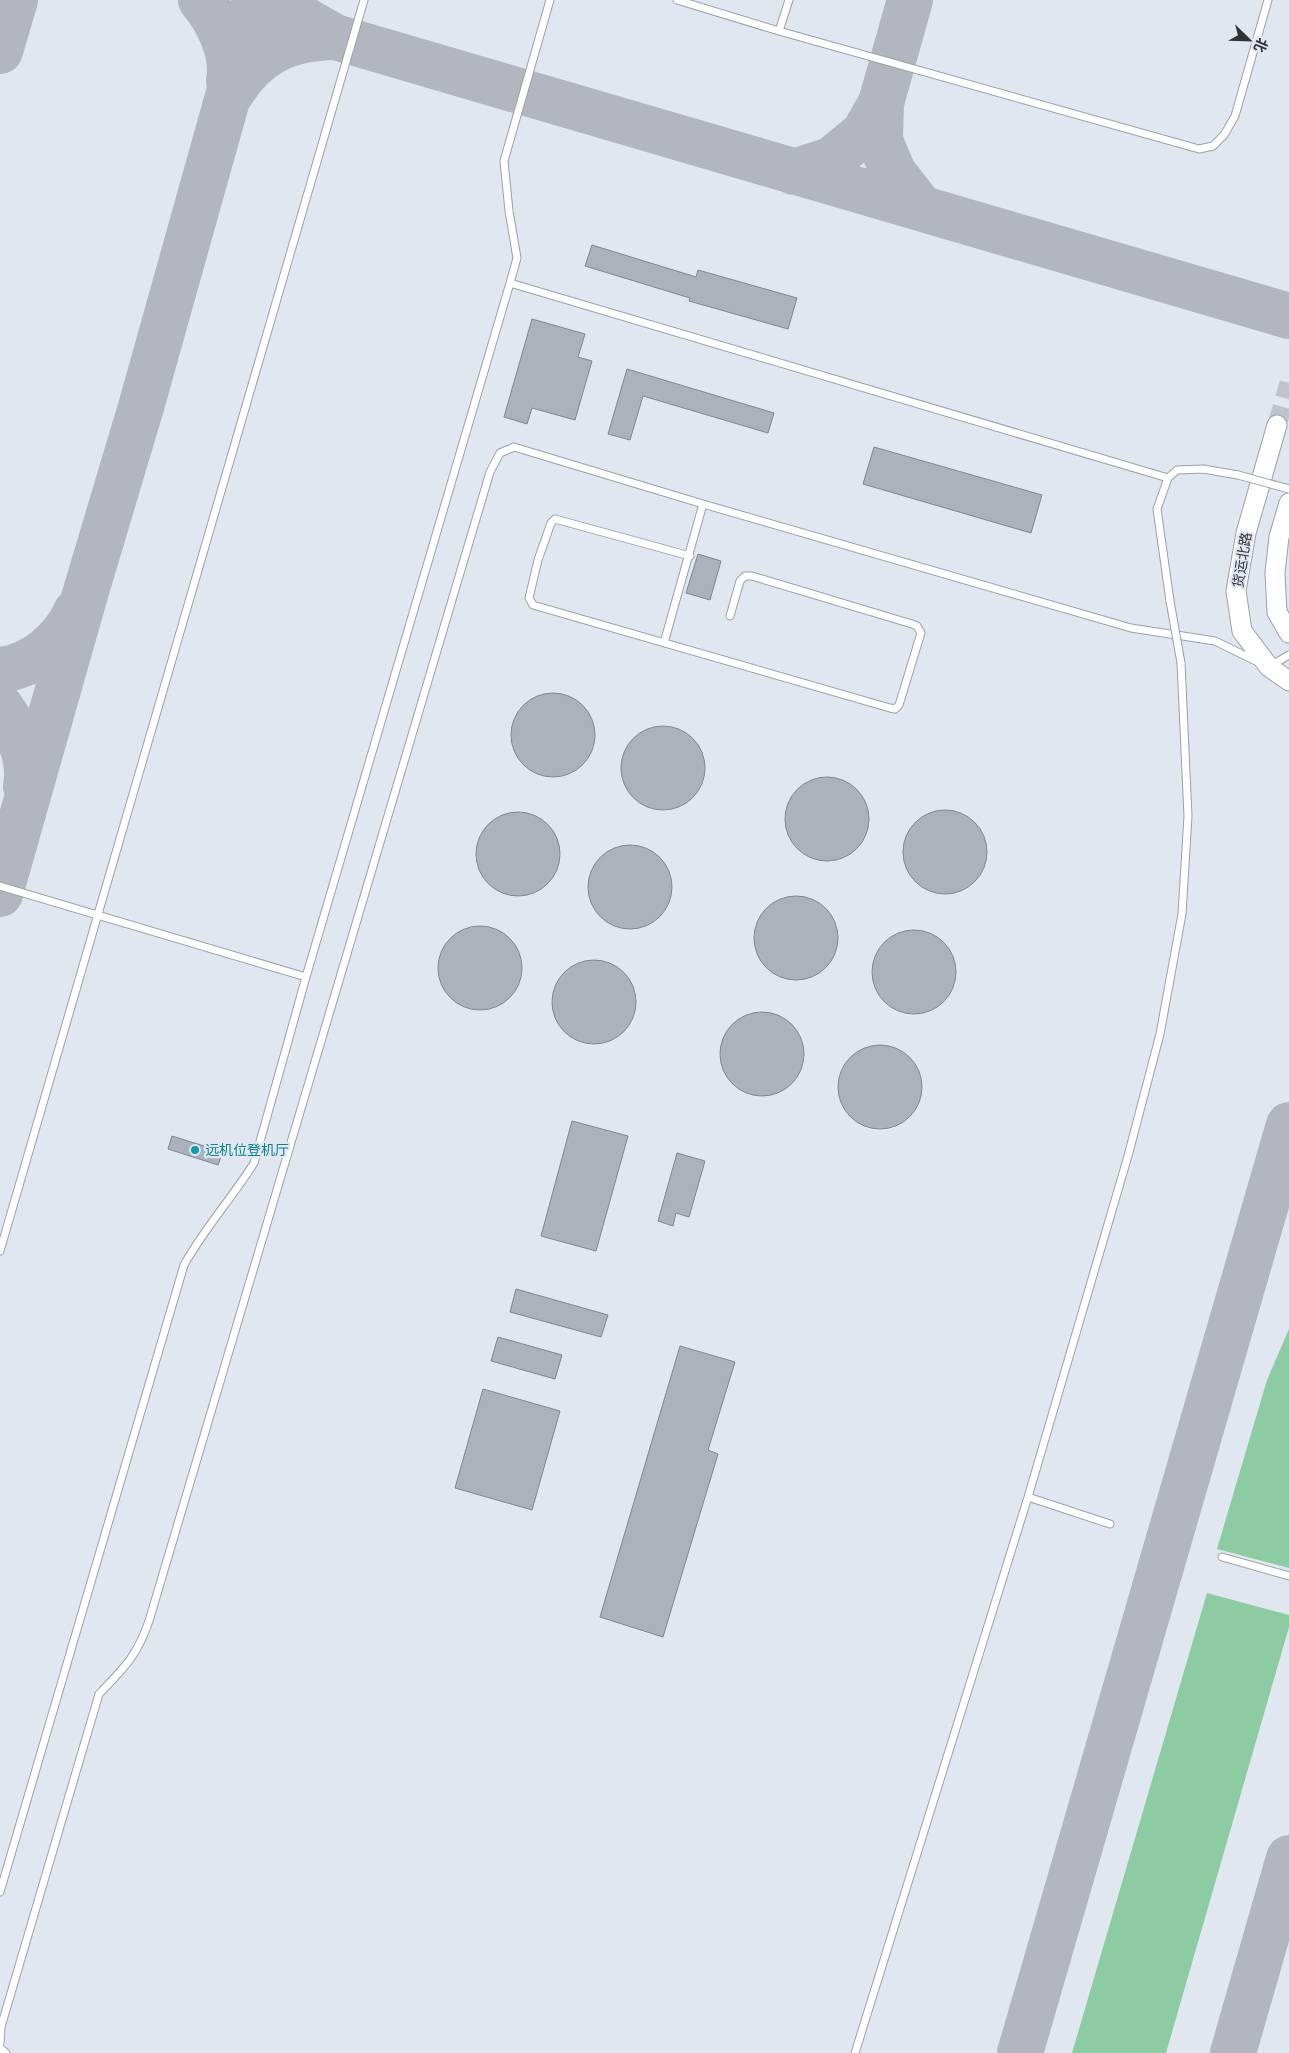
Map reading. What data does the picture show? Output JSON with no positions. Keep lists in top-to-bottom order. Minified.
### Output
{"streets":{"main road":["货运北路"]},"places":["远机位登机厅"],"north":"bottom right"}
